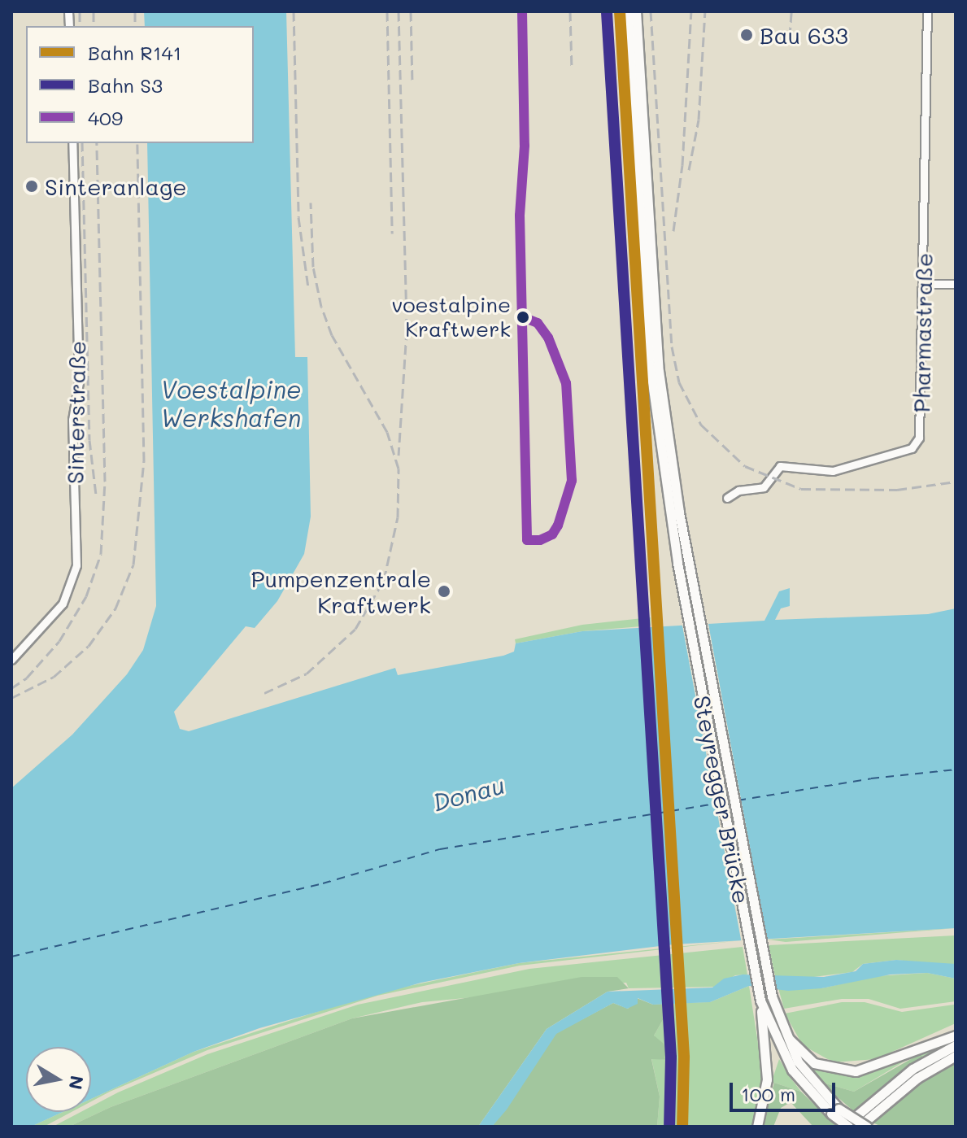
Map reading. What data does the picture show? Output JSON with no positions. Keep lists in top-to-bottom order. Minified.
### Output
{"streets":{"main road":["Steyregger Brücke"],"street":["Pharmastraße","Sinterstraße"]},"water":["Voestalpine Werkshafen","Donau"],"places":["Bau 633","Sinteranlage","voestalpine Kraftwerk","Pumpenzentrale Kraftwerk"],"lines":["rail line R141","transit line 409","rail line S3"],"legend":["Bahn R141","Bahn S3","409"],"scale_bar":"100 m","north":"right"}
